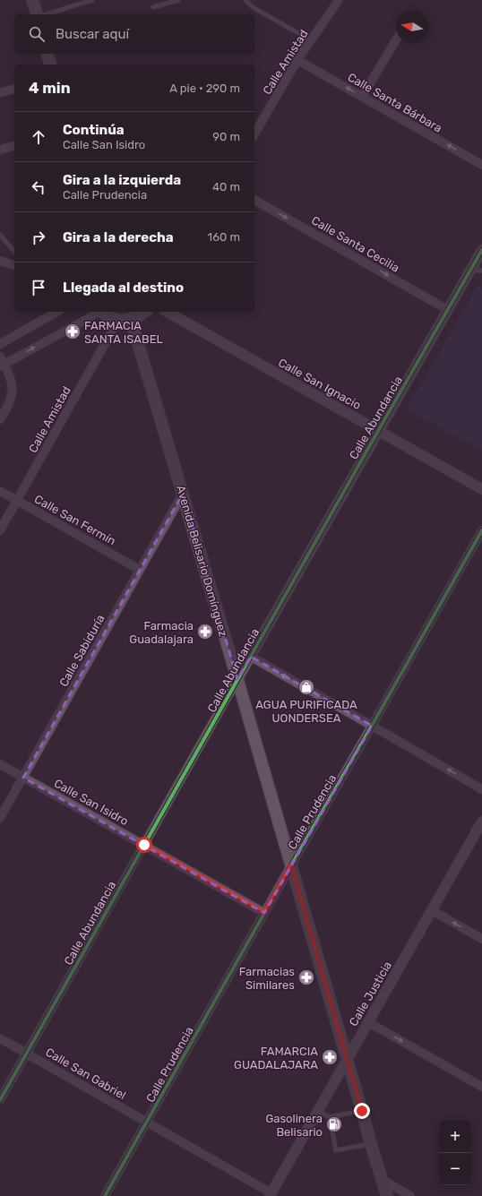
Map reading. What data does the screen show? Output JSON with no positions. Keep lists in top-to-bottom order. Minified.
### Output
{"streets":{"main road":["Avenida Belisario Domínguez"],"street":["Calle Amistad","Calle Santa Bárbara","Calle Santa Cecilia","Calle San Ignacio","Calle Abundancia","Calle San Fermín","Calle Sabiduría","Calle San Isidro","Calle Prudencia","Calle Justicia","Calle San Gabriel"]},"crossings":[["Calle Amistad","Calle Santa Bárbara"],["Calle Amistad","Calle San Fermín"],["Calle Santa Cecilia","Calle Abundancia"],["Calle San Ignacio","Calle Abundancia"],["Calle Abundancia","Avenida Belisario Domínguez"],["Calle Abundancia","Calle San Isidro"],["Calle Abundancia","Calle San Gabriel"],["Calle San Fermín","Calle Sabiduría"],["Avenida Belisario Domínguez","Calle Sabiduría"],["Avenida Belisario Domínguez","Calle Prudencia"],["Avenida Belisario Domínguez","Calle Justicia"],["Calle Sabiduría","Calle San Isidro"],["Calle San Isidro","Calle Prudencia"],["Calle Prudencia","Calle San Gabriel"],["Calle Justicia","Calle San Gabriel"]],"one_way":["Calle Santa Bárbara","Calle Santa Cecilia"],"places":{"pharmacy":["FARMACIA SANTA ISABEL","Farmacia Guadalajara","Farmacias Similares","FAMARCIA GUADALAJARA"],"shop":["AGUA PURIFICADA UONDERSEA"],"fuel station":["Gasolinera Belisario"]},"north":"left","page":{"search":"Buscar aquí","heading":["4 min","A pie · 290 m"],"list":[["Continúa","Calle San Isidro","90 m"],["Gira a la izquierda","Calle Prudencia","40 m"],["Gira a la derecha","160 m"],"Llegada al destino"],"map_buttons":["+","−"]}}
